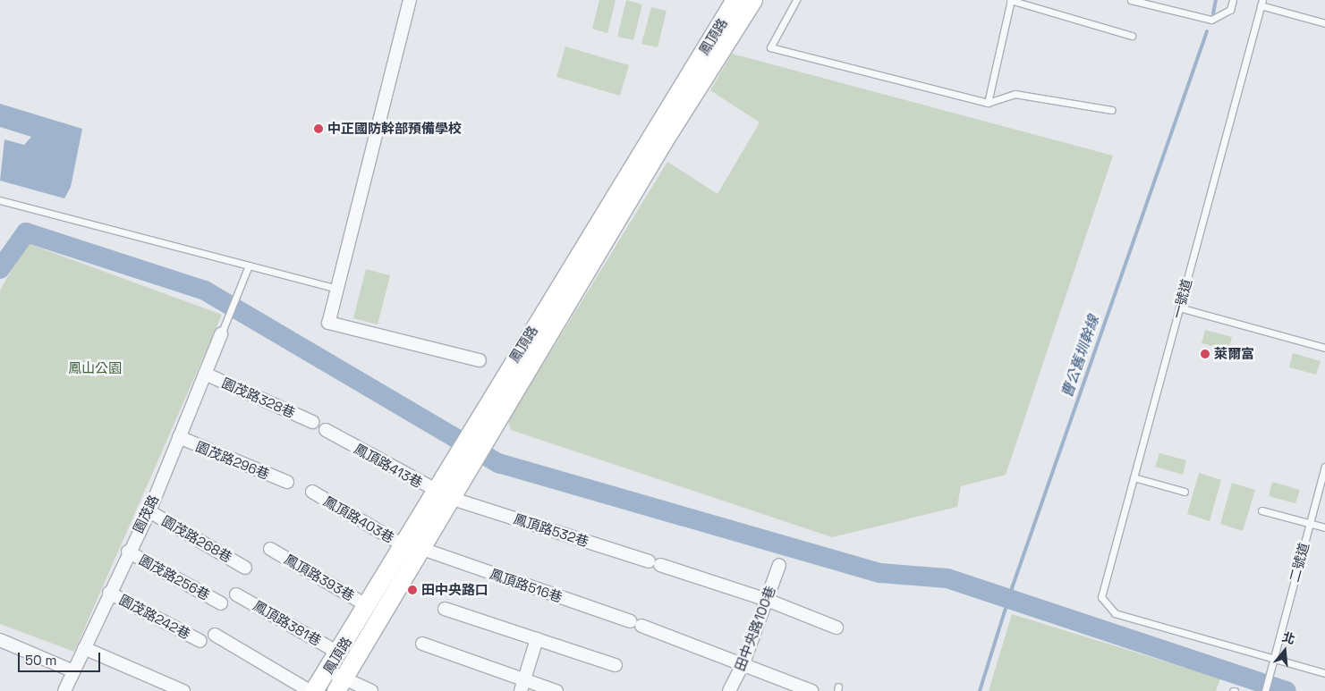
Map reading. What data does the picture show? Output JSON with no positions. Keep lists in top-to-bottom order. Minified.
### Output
{"streets":{"main road":["鳳頂路"],"street":["園茂路328巷","園茂路296巷","鳳頂路413巷","園茂路","鳳頂路403巷","鳳頂路532巷","園茂路268巷","園茂路256巷","鳳頂路393巷","鳳頂路516巷","園茂路242巷","鳳頂路381巷","田中央路100巷"],"lane":["一號道","二號道"]},"crossings":[["鳳頂路","鳳頂路413巷"],["鳳頂路","鳳頂路403巷"],["鳳頂路","鳳頂路532巷"],["鳳頂路","鳳頂路393巷"],["鳳頂路","鳳頂路516巷"],["鳳頂路","鳳頂路381巷"],["一號道","二號道"],["園茂路328巷","園茂路"],["園茂路296巷","園茂路"],["鳳頂路413巷","鳳頂路532巷"],["園茂路","園茂路268巷"],["園茂路","園茂路256巷"],["園茂路","園茂路242巷"],["鳳頂路532巷","田中央路100巷"],["鳳頂路516巷","田中央路100巷"]],"water":["曹公舊圳幹線"],"parks":["鳳山公園"],"places":["中正國防幹部預備學校","萊爾富","田中央路口"],"scale_bar":"50 m","north":"top"}
